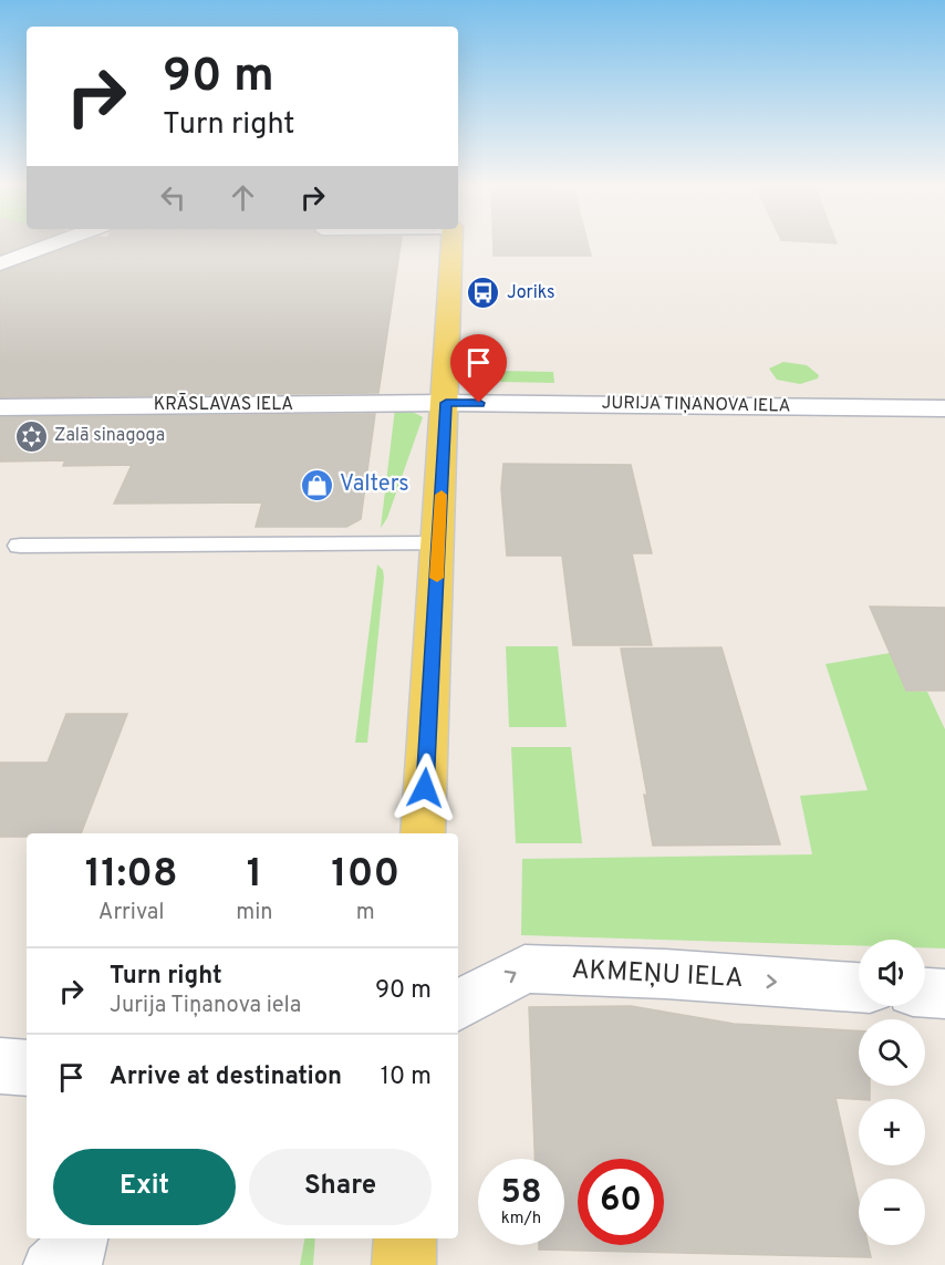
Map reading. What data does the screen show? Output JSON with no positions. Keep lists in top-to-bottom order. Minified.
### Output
{"streets":{"street":["KRĀSLAVAS IELA","JURIJA TIŅANOVA IELA","AKMEŅU IELA"]},"crossings":[["KRĀSLAVAS IELA","JURIJA TIŅANOVA IELA"]],"one_way":["AKMEŅU IELA"],"places":{"bus stop":["Joriks"],"synagogue":["Zalā sinagoga"],"shop":["Valters"]},"page":{"turn":["90 m","Turn right"],"eta":["11:08","Arrival","1","min","100","m"],"map_buttons":["+","−"],"list":[{"name":"Turn right","note":"Jurija Tiņanova iela","value":"90 m"},{"name":"Arrive at destination","value":"10 m"}],"buttons":["Exit","Share"],"speed":"58 km/h","limit":"60"}}
